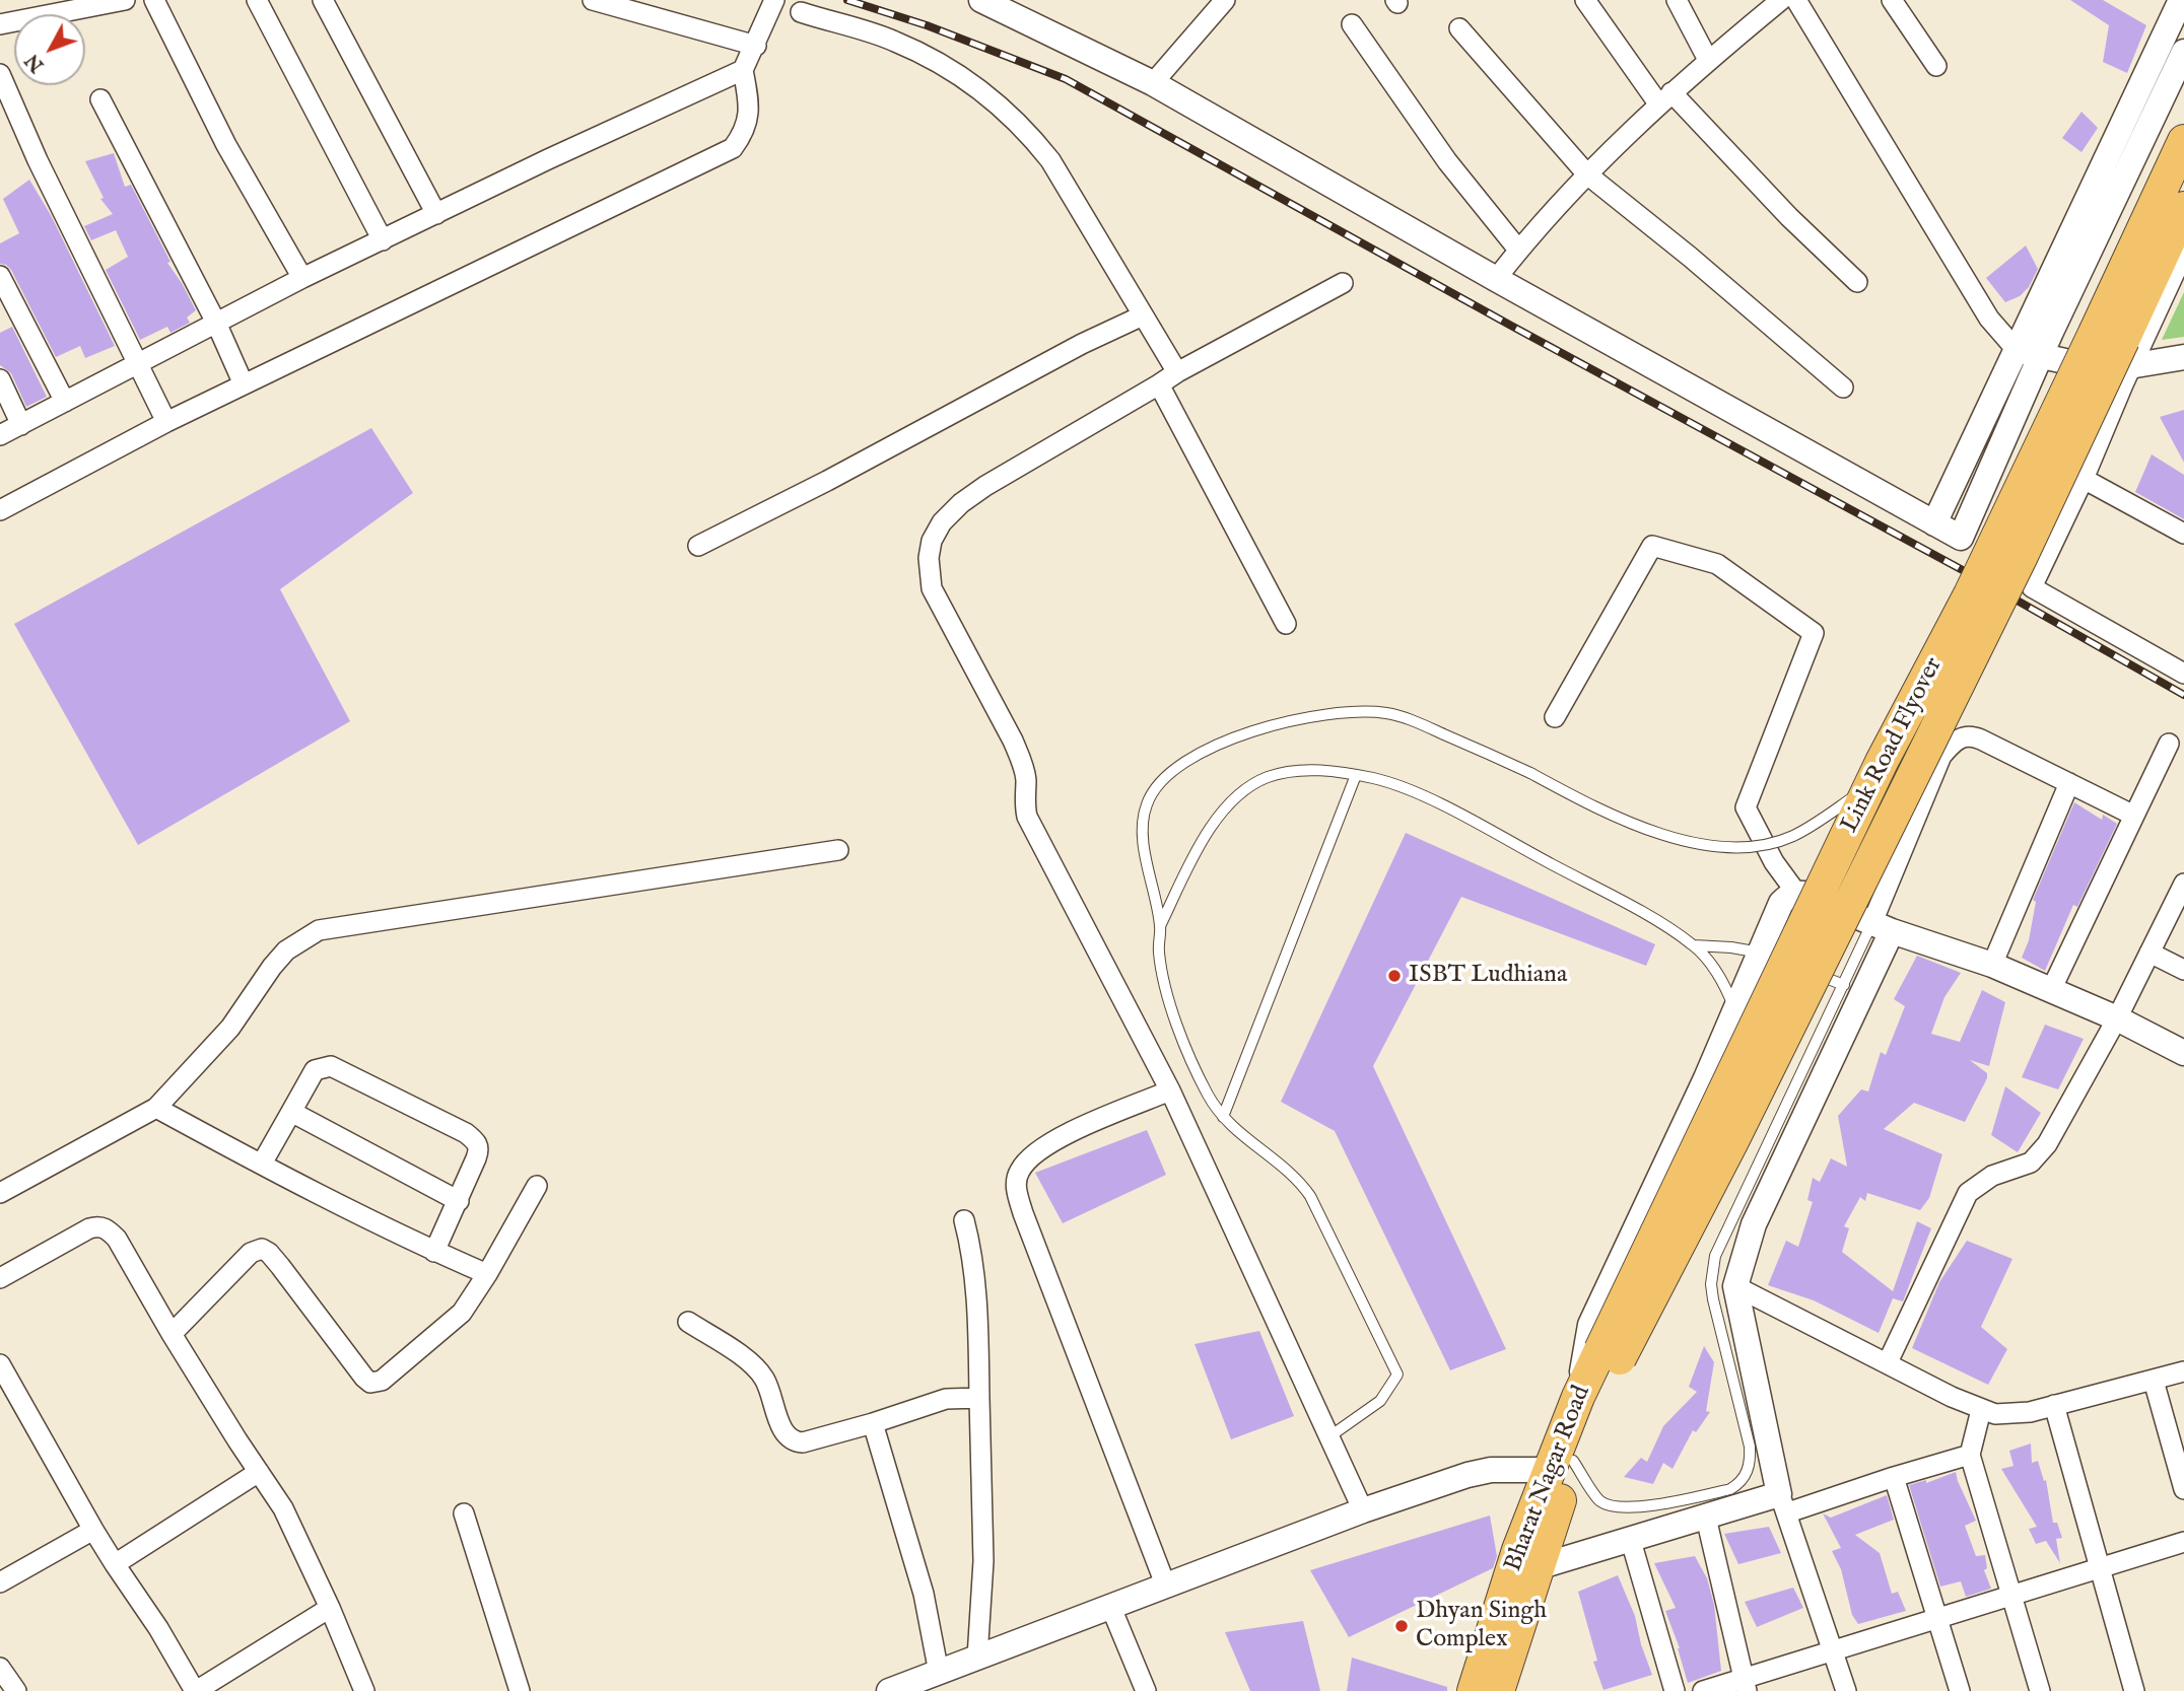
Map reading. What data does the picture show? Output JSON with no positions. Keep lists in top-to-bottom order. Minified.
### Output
{"streets":{"main road":["Link Road Flyover","Bharat Nagar Road"]},"crossings":[["Link Road Flyover","Bharat Nagar Road"]],"places":["ISBT Ludhiana","Dhyan Singh Complex"],"north":"bottom left"}
